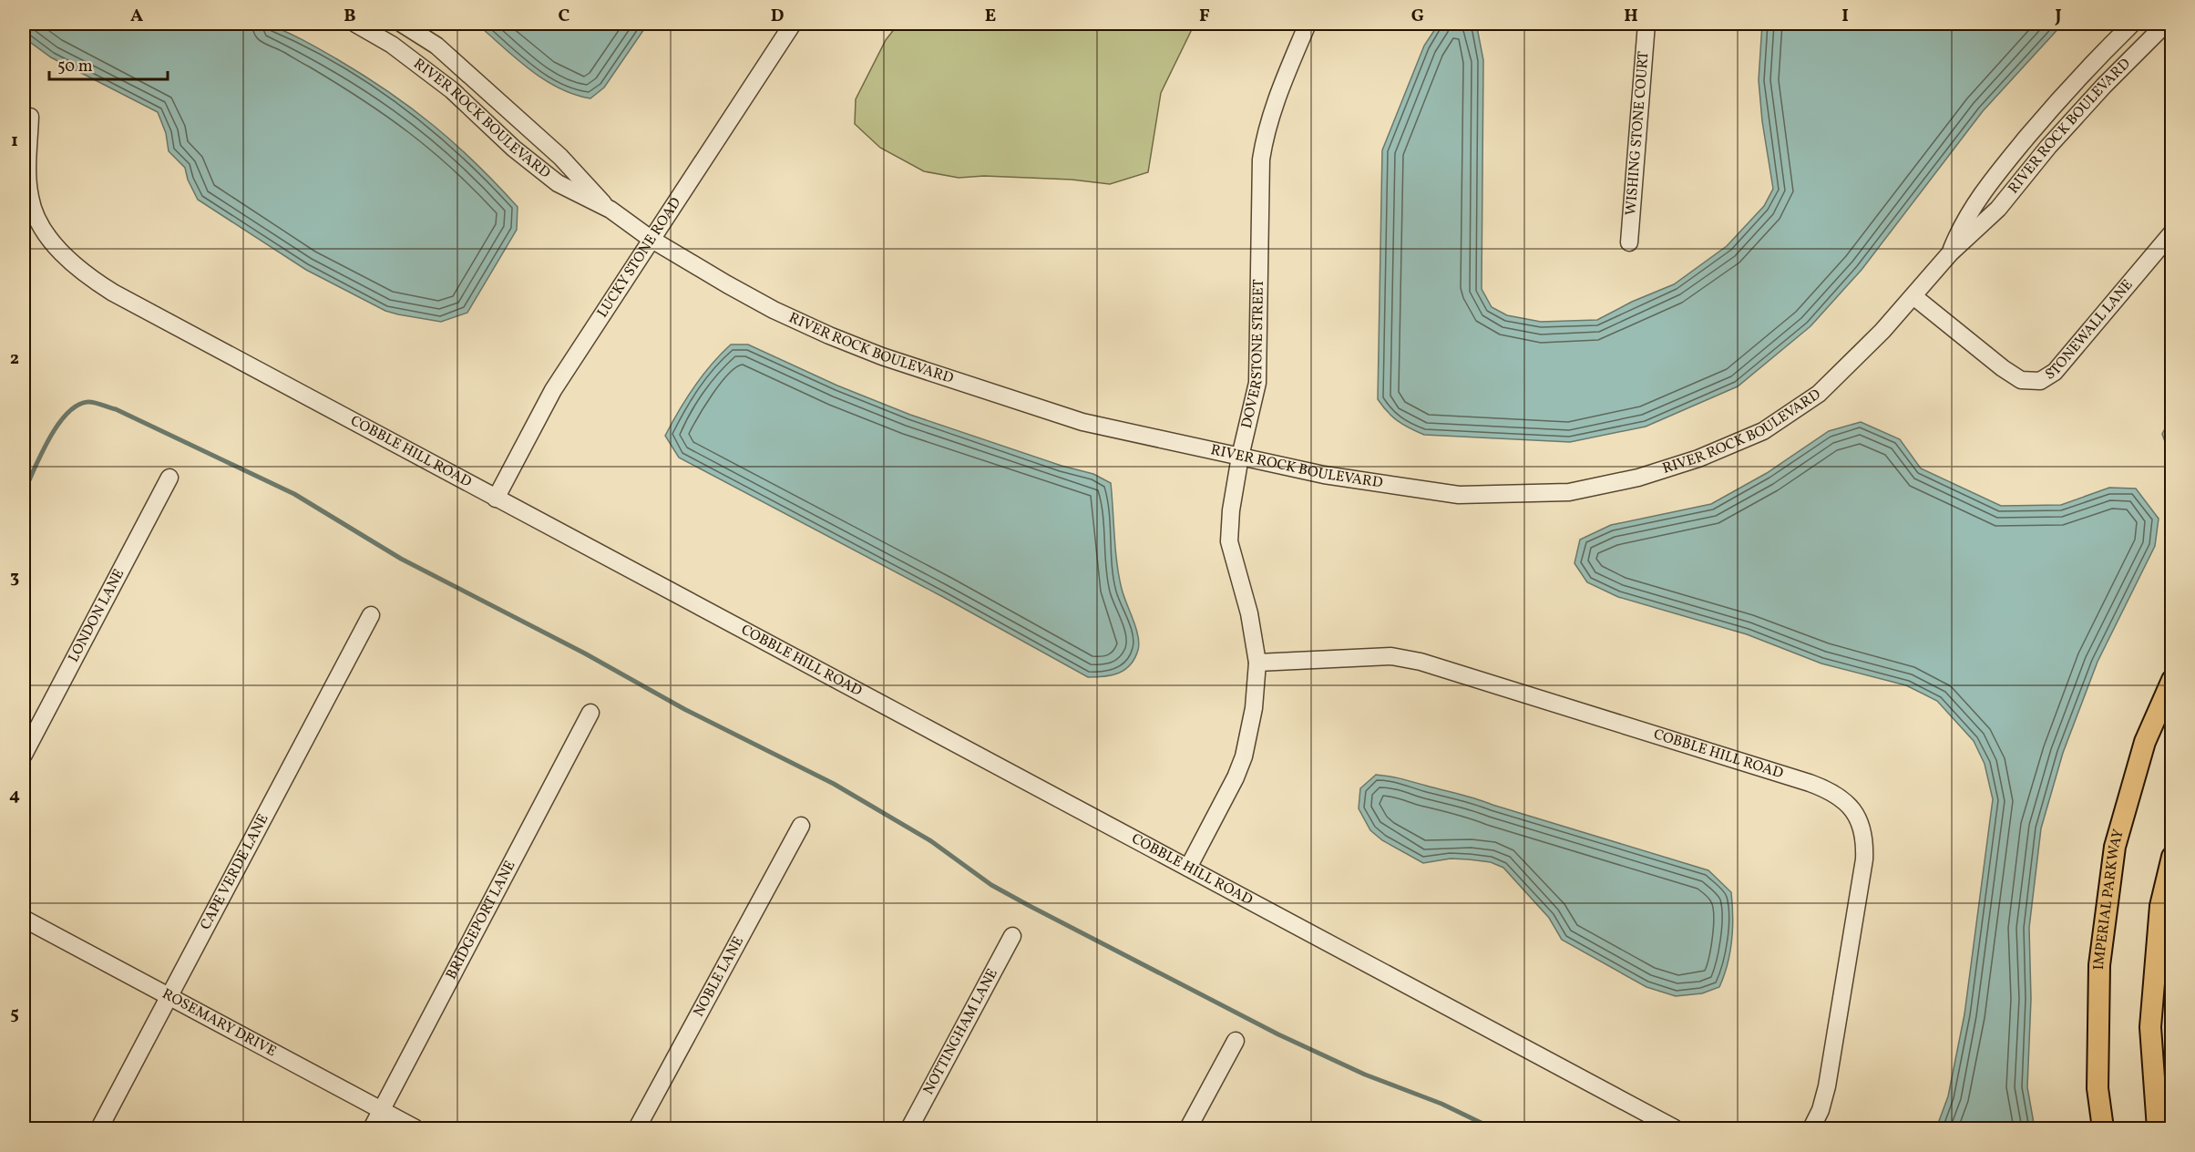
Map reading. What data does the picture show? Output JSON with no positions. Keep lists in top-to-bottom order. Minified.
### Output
{"streets":{"main road":["IMPERIAL PARKWAY"],"street":["RIVER ROCK BOULEVARD","WISHING STONE COURT","LUCKY STONE ROAD","STONEWALL LANE","DOVERSTONE STREET","COBBLE HILL ROAD","LONDON LANE","CAPE VERDE LANE","BRIDGEPORT LANE","NOBLE LANE","ROSEMARY DRIVE","NOTTINGHAM LANE"]},"crossings":[["RIVER ROCK BOULEVARD","LUCKY STONE ROAD"],["RIVER ROCK BOULEVARD","STONEWALL LANE"],["RIVER ROCK BOULEVARD","DOVERSTONE STREET"],["LUCKY STONE ROAD","COBBLE HILL ROAD"],["DOVERSTONE STREET","COBBLE HILL ROAD"],["CAPE VERDE LANE","ROSEMARY DRIVE"],["BRIDGEPORT LANE","ROSEMARY DRIVE"]],"scale_bar":"50 m","grid":{"columns":["A","B","C","D","E","F","G","H","I","J"],"rows":["1","2","3","4","5"]}}
